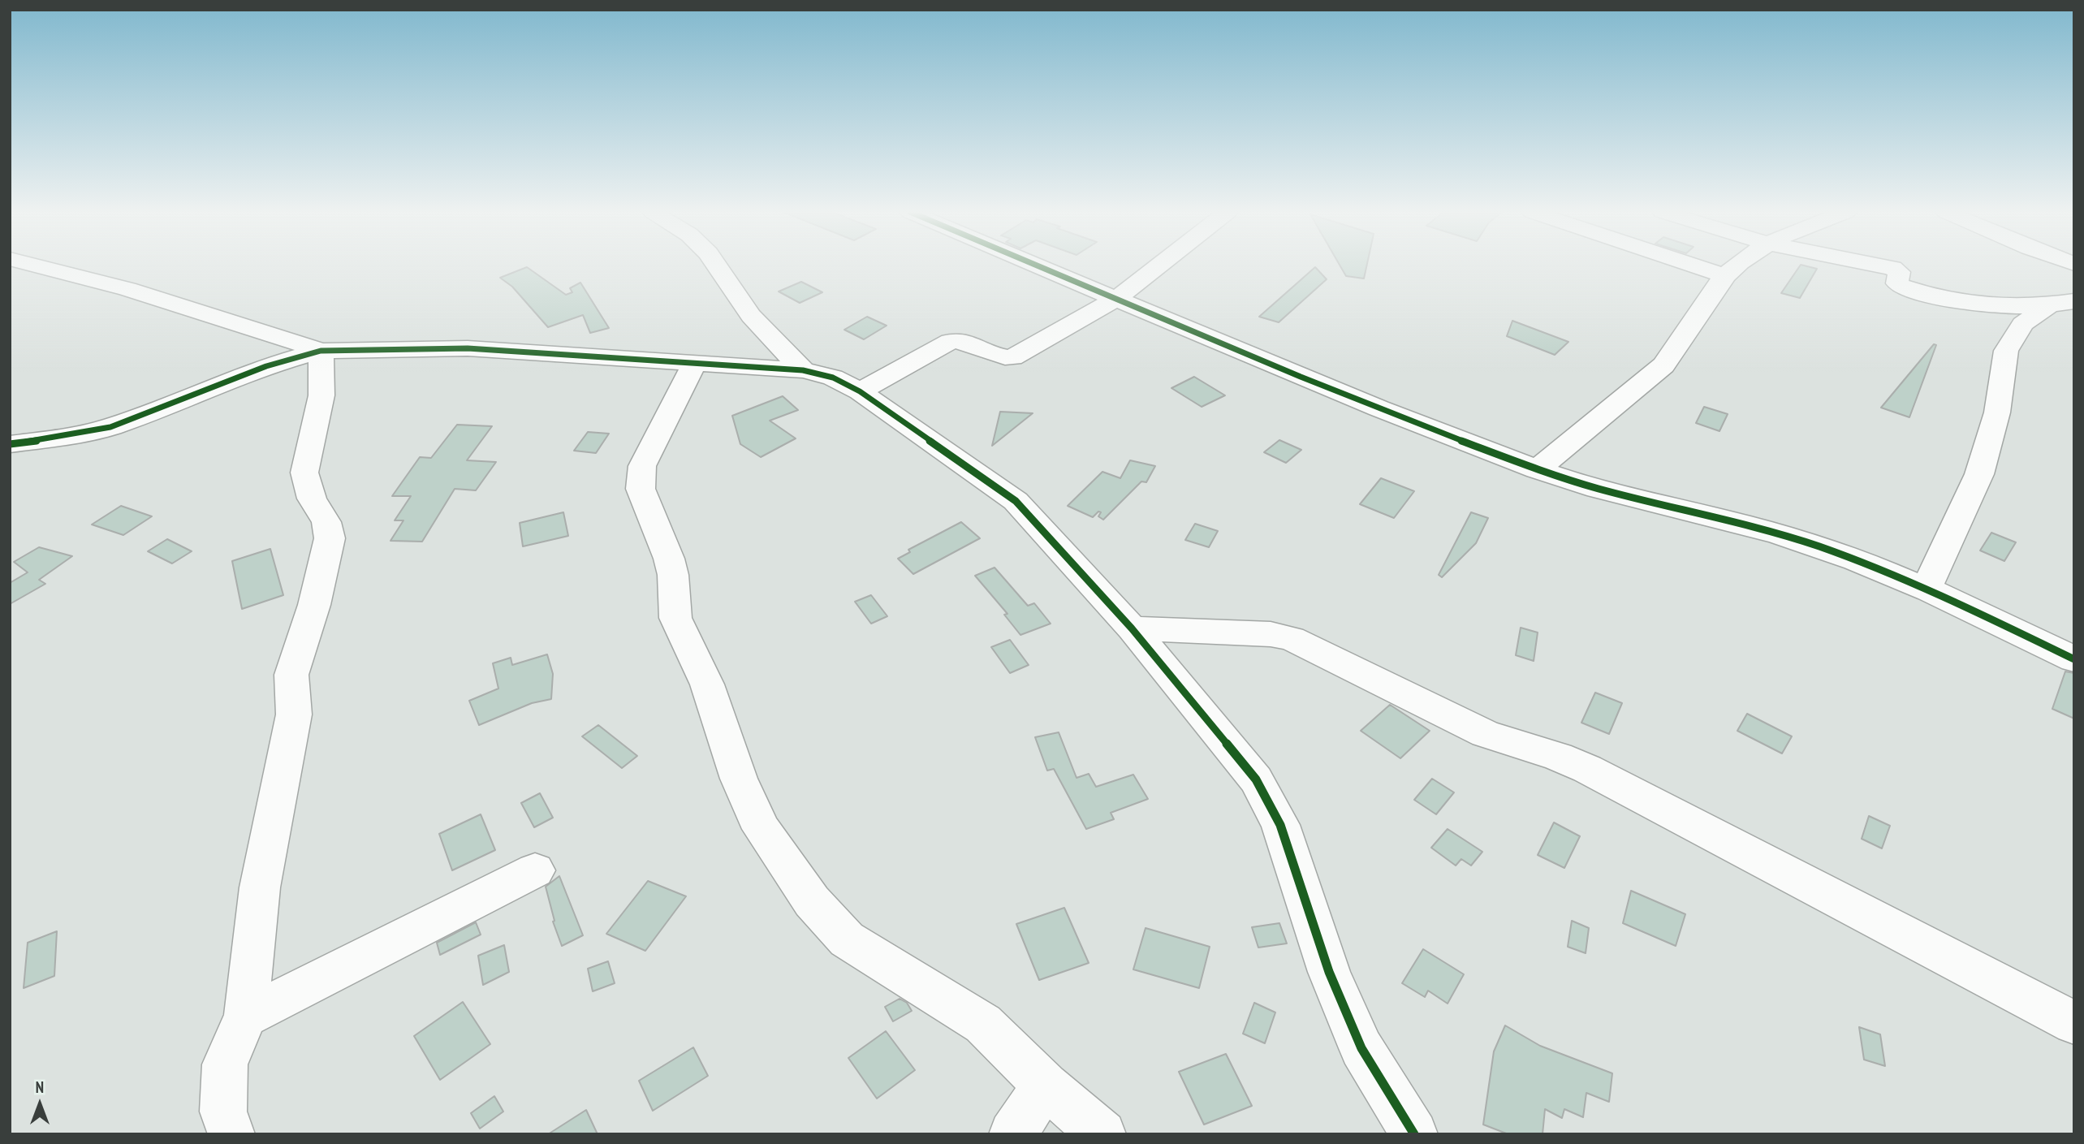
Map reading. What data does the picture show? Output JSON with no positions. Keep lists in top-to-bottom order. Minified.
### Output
{"north":"top"}
